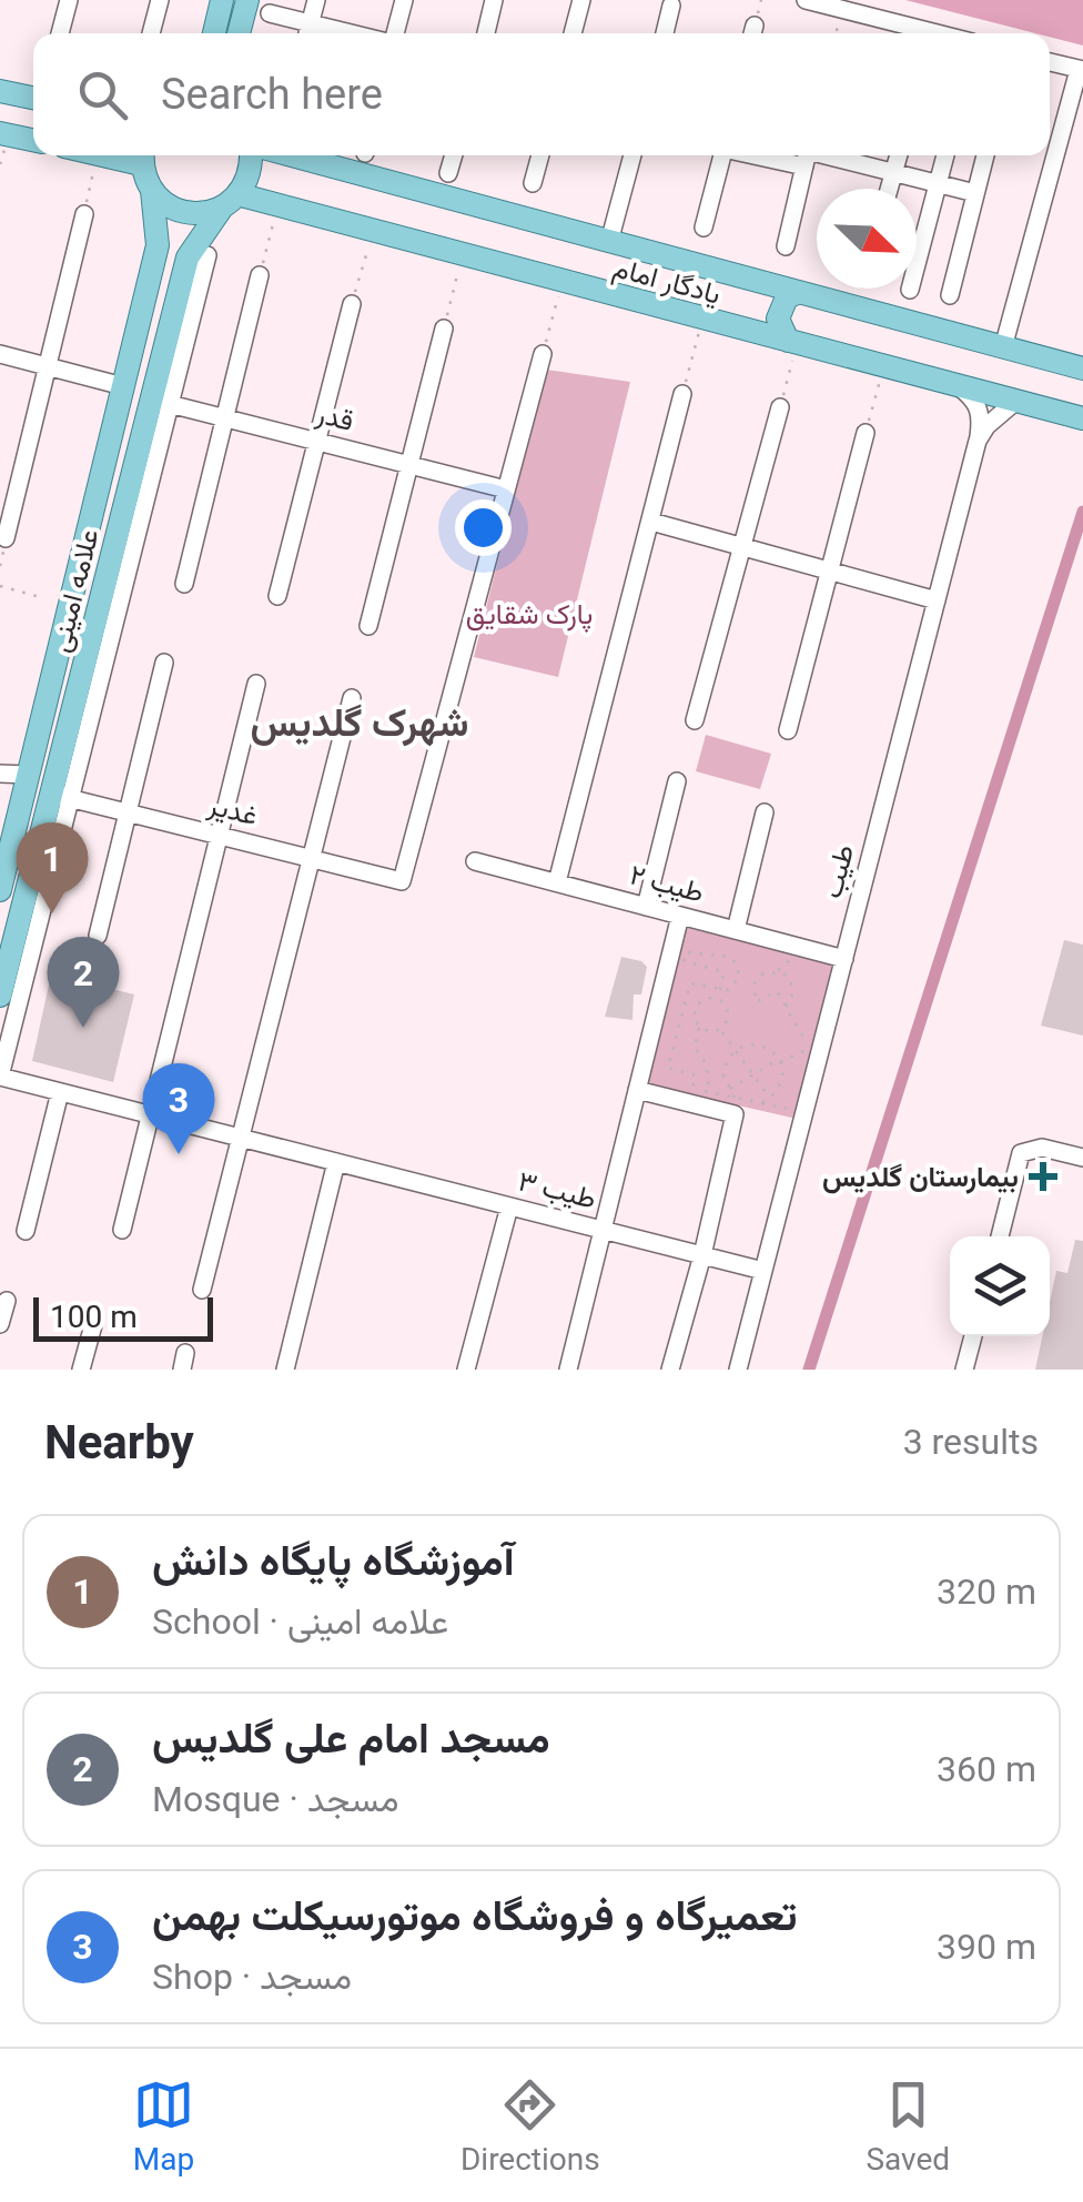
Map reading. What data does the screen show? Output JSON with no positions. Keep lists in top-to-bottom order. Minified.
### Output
{"streets":{"main road":["یادگار امام","علامه امینی"],"street":["قدر","غدیر","طیب","طیب ۲","طیب ۳"]},"crossings":[["یادگار امام","علامه امینی"],["یادگار امام","طیب"],["قدر","علامه امینی"],["قدر","غدیر"],["علامه امینی","غدیر"],["طیب","طیب ۲"],["طیب","طیب ۳"]],"districts":["شهرک گلدیس"],"parks":["پارک شقایق"],"places":{"health":["بیمارستان گلدیس"]},"scale_bar":"100 m","north":"bottom right","page":{"search":"Search here","pins":["1","2","3"],"scale":"100 m","heading":["Nearby","3 results"],"list":[{"mark":"1","name":"آموزشگاه پایگاه دانش","note":"School · علامه امینی","value":"320 m"},{"mark":"2","name":"مسجد امام علی گلدیس","note":"Mosque · مسجد","value":"360 m"},{"mark":"3","name":"تعمیرگاه و فروشگاه موتورسیکلت بهمن","note":"Shop · مسجد","value":"390 m"}],"nav":["Map","Directions","Saved"]}}
